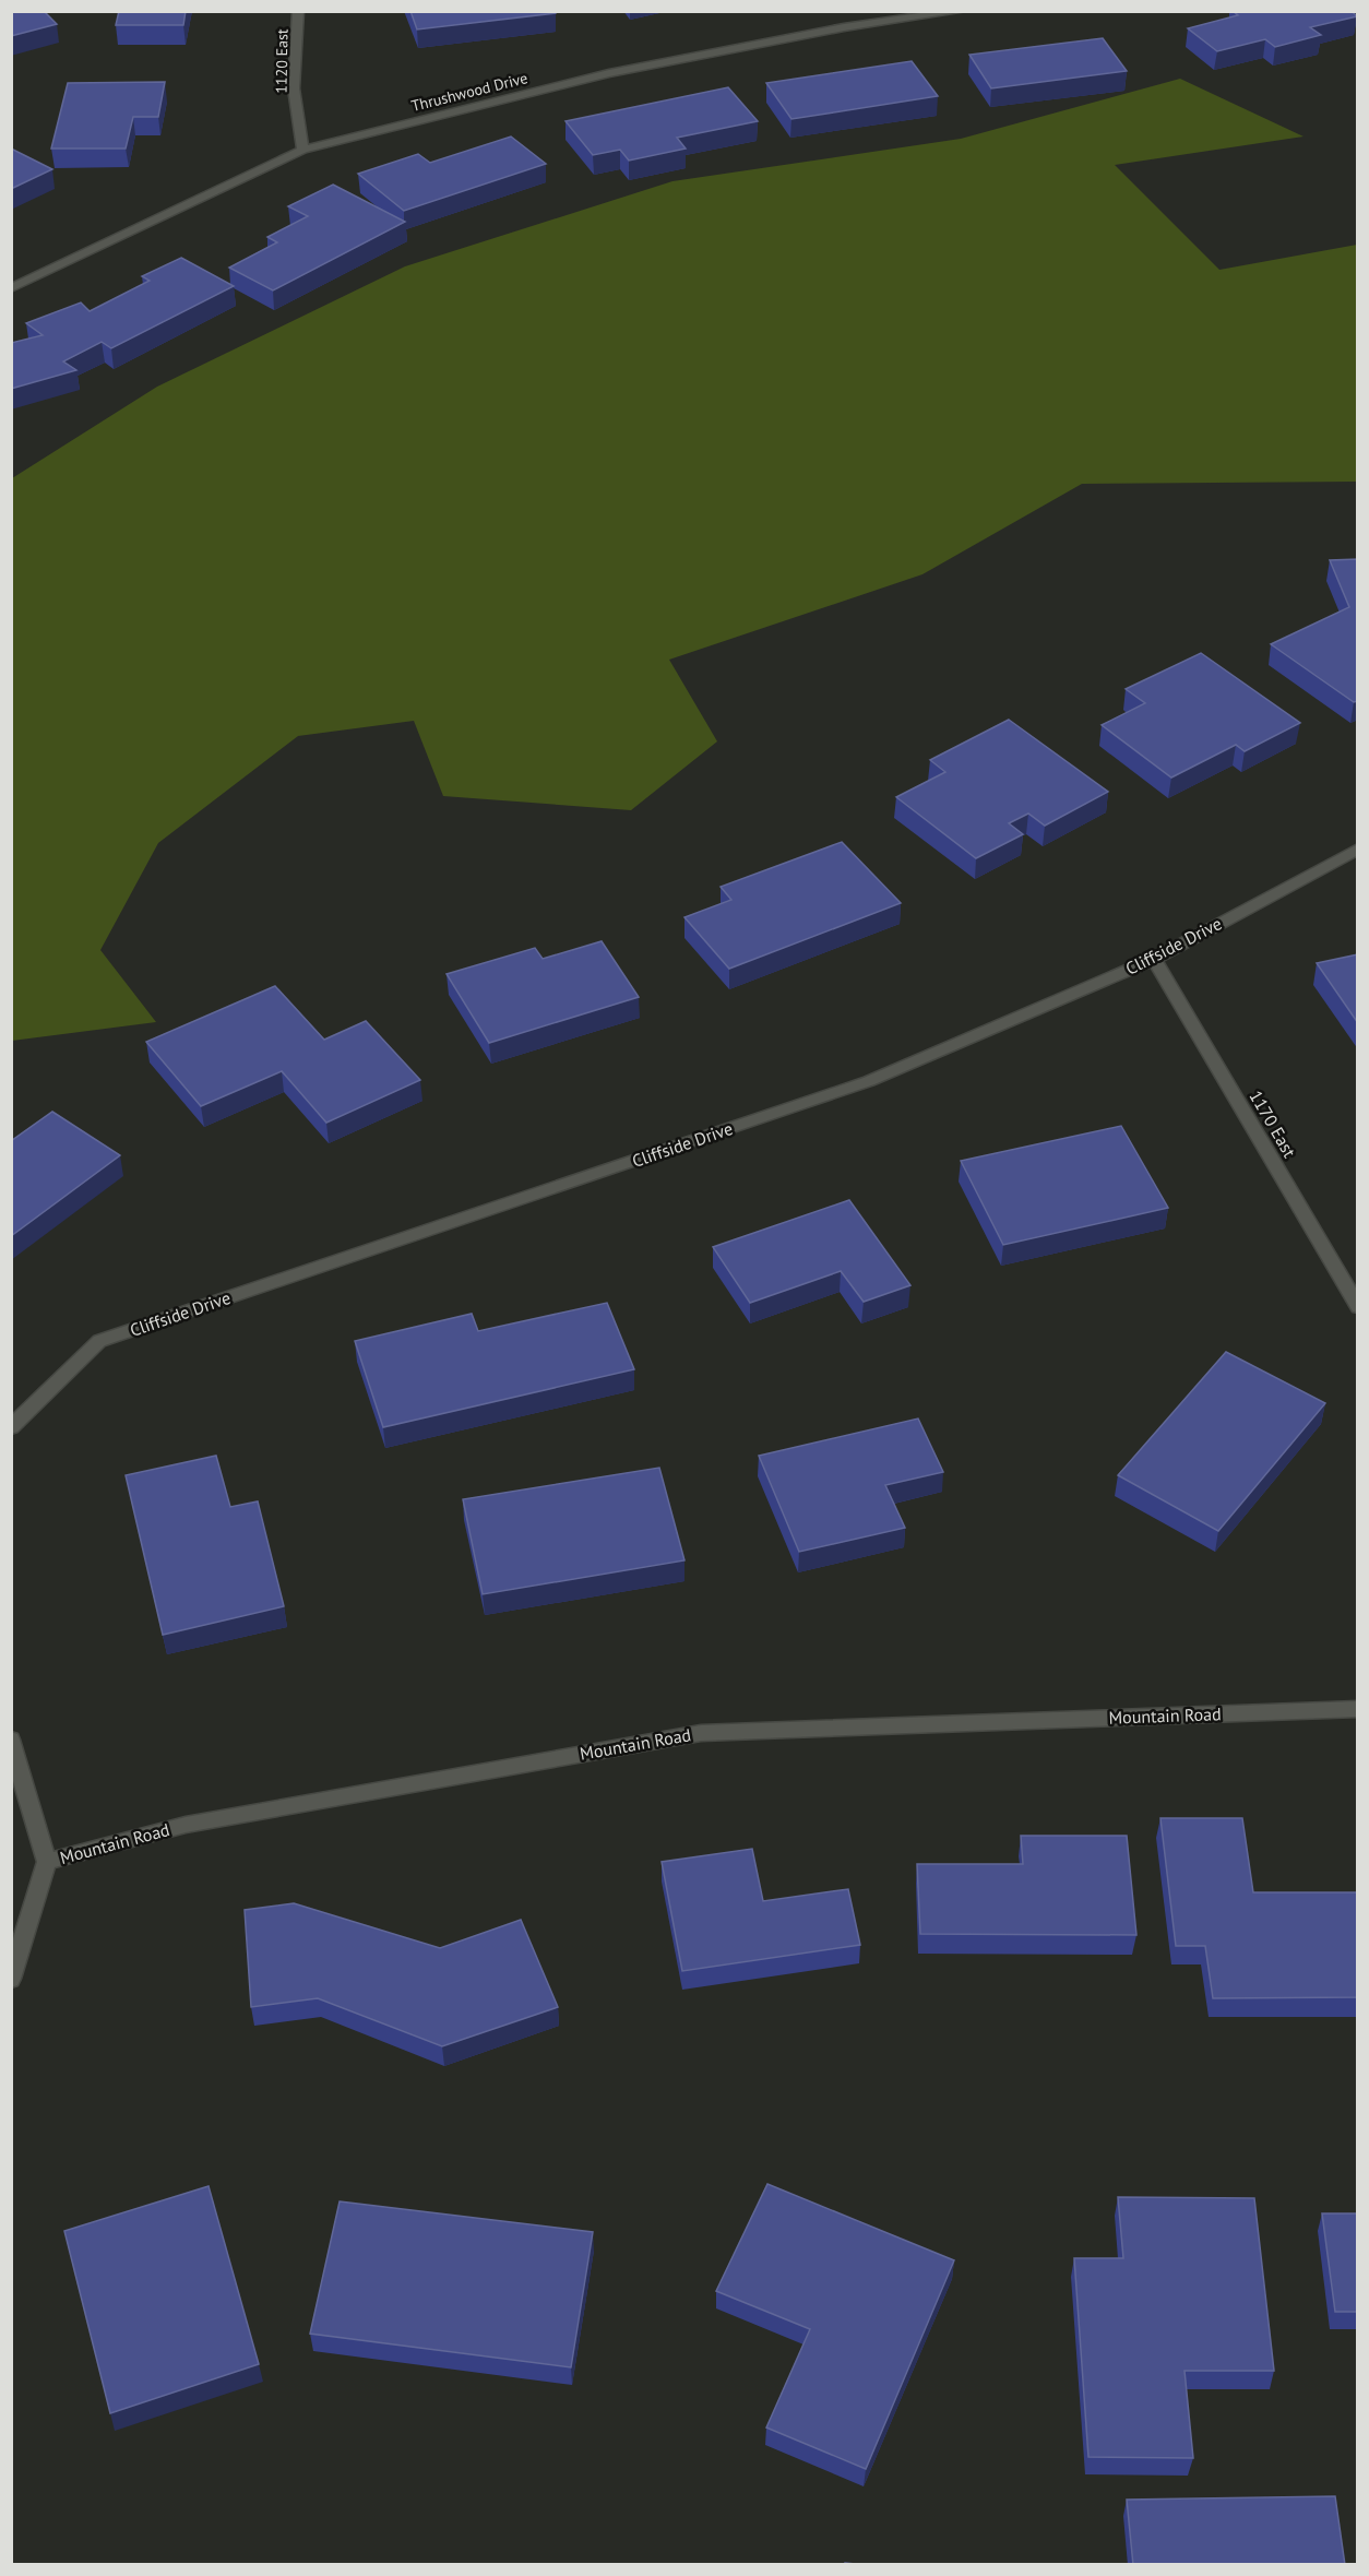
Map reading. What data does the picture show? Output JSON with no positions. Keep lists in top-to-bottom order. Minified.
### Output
{"streets":{"street":["1120 East","Thrushwood Drive","Cliffside Drive","1170 East","Mountain Road"]},"crossings":[["1120 East","Thrushwood Drive"],["Cliffside Drive","1170 East"]]}
